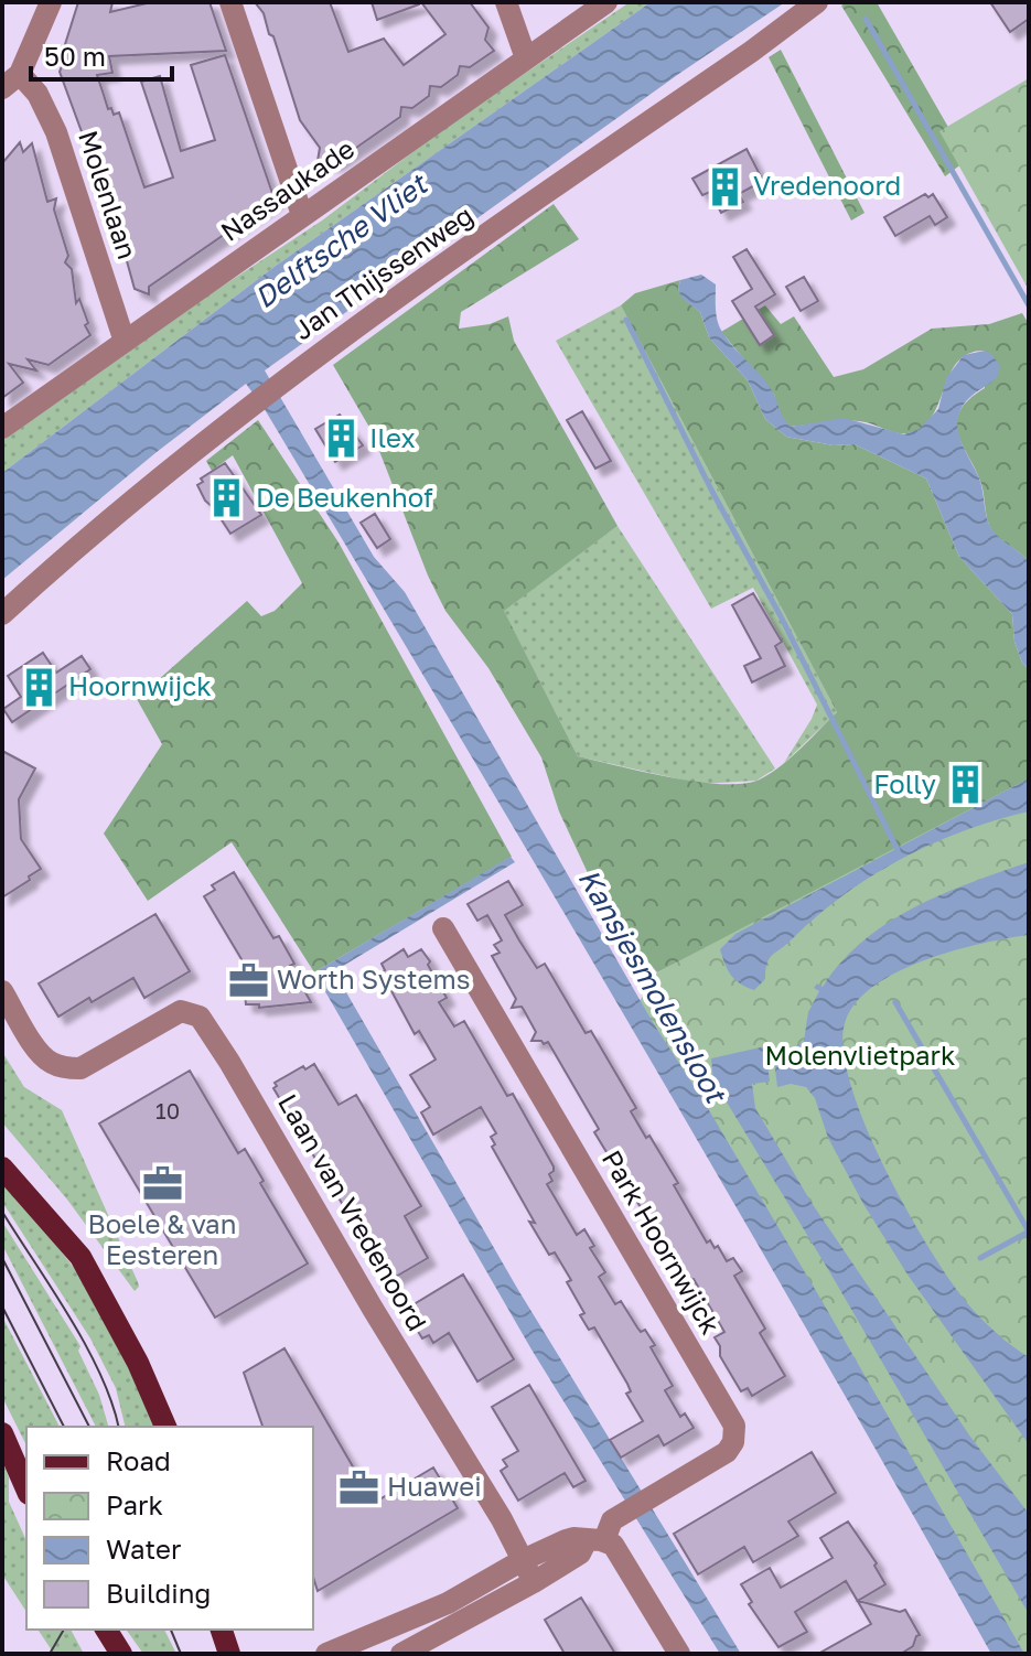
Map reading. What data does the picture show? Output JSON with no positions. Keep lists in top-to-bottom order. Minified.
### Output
{"streets":{"street":["Nassaukade","Molenlaan","Jan Thijssenweg","Laan van Vredenoord","Park Hoornwijck"]},"crossings":[["Nassaukade","Molenlaan"],["Laan van Vredenoord","Park Hoornwijck"]],"water":["Delftsche Vliet","Kansjesmolensloot"],"parks":["Molenvlietpark"],"places":{"building":["Vredenoord","Ilex","De Beukenhof","Hoornwijck","Folly"],"office":["Worth Systems","Boele & van Eesteren","Huawei"]},"house_numbers":["10"],"legend":["Road","Park","Water","Building"],"scale_bar":"50 m"}
